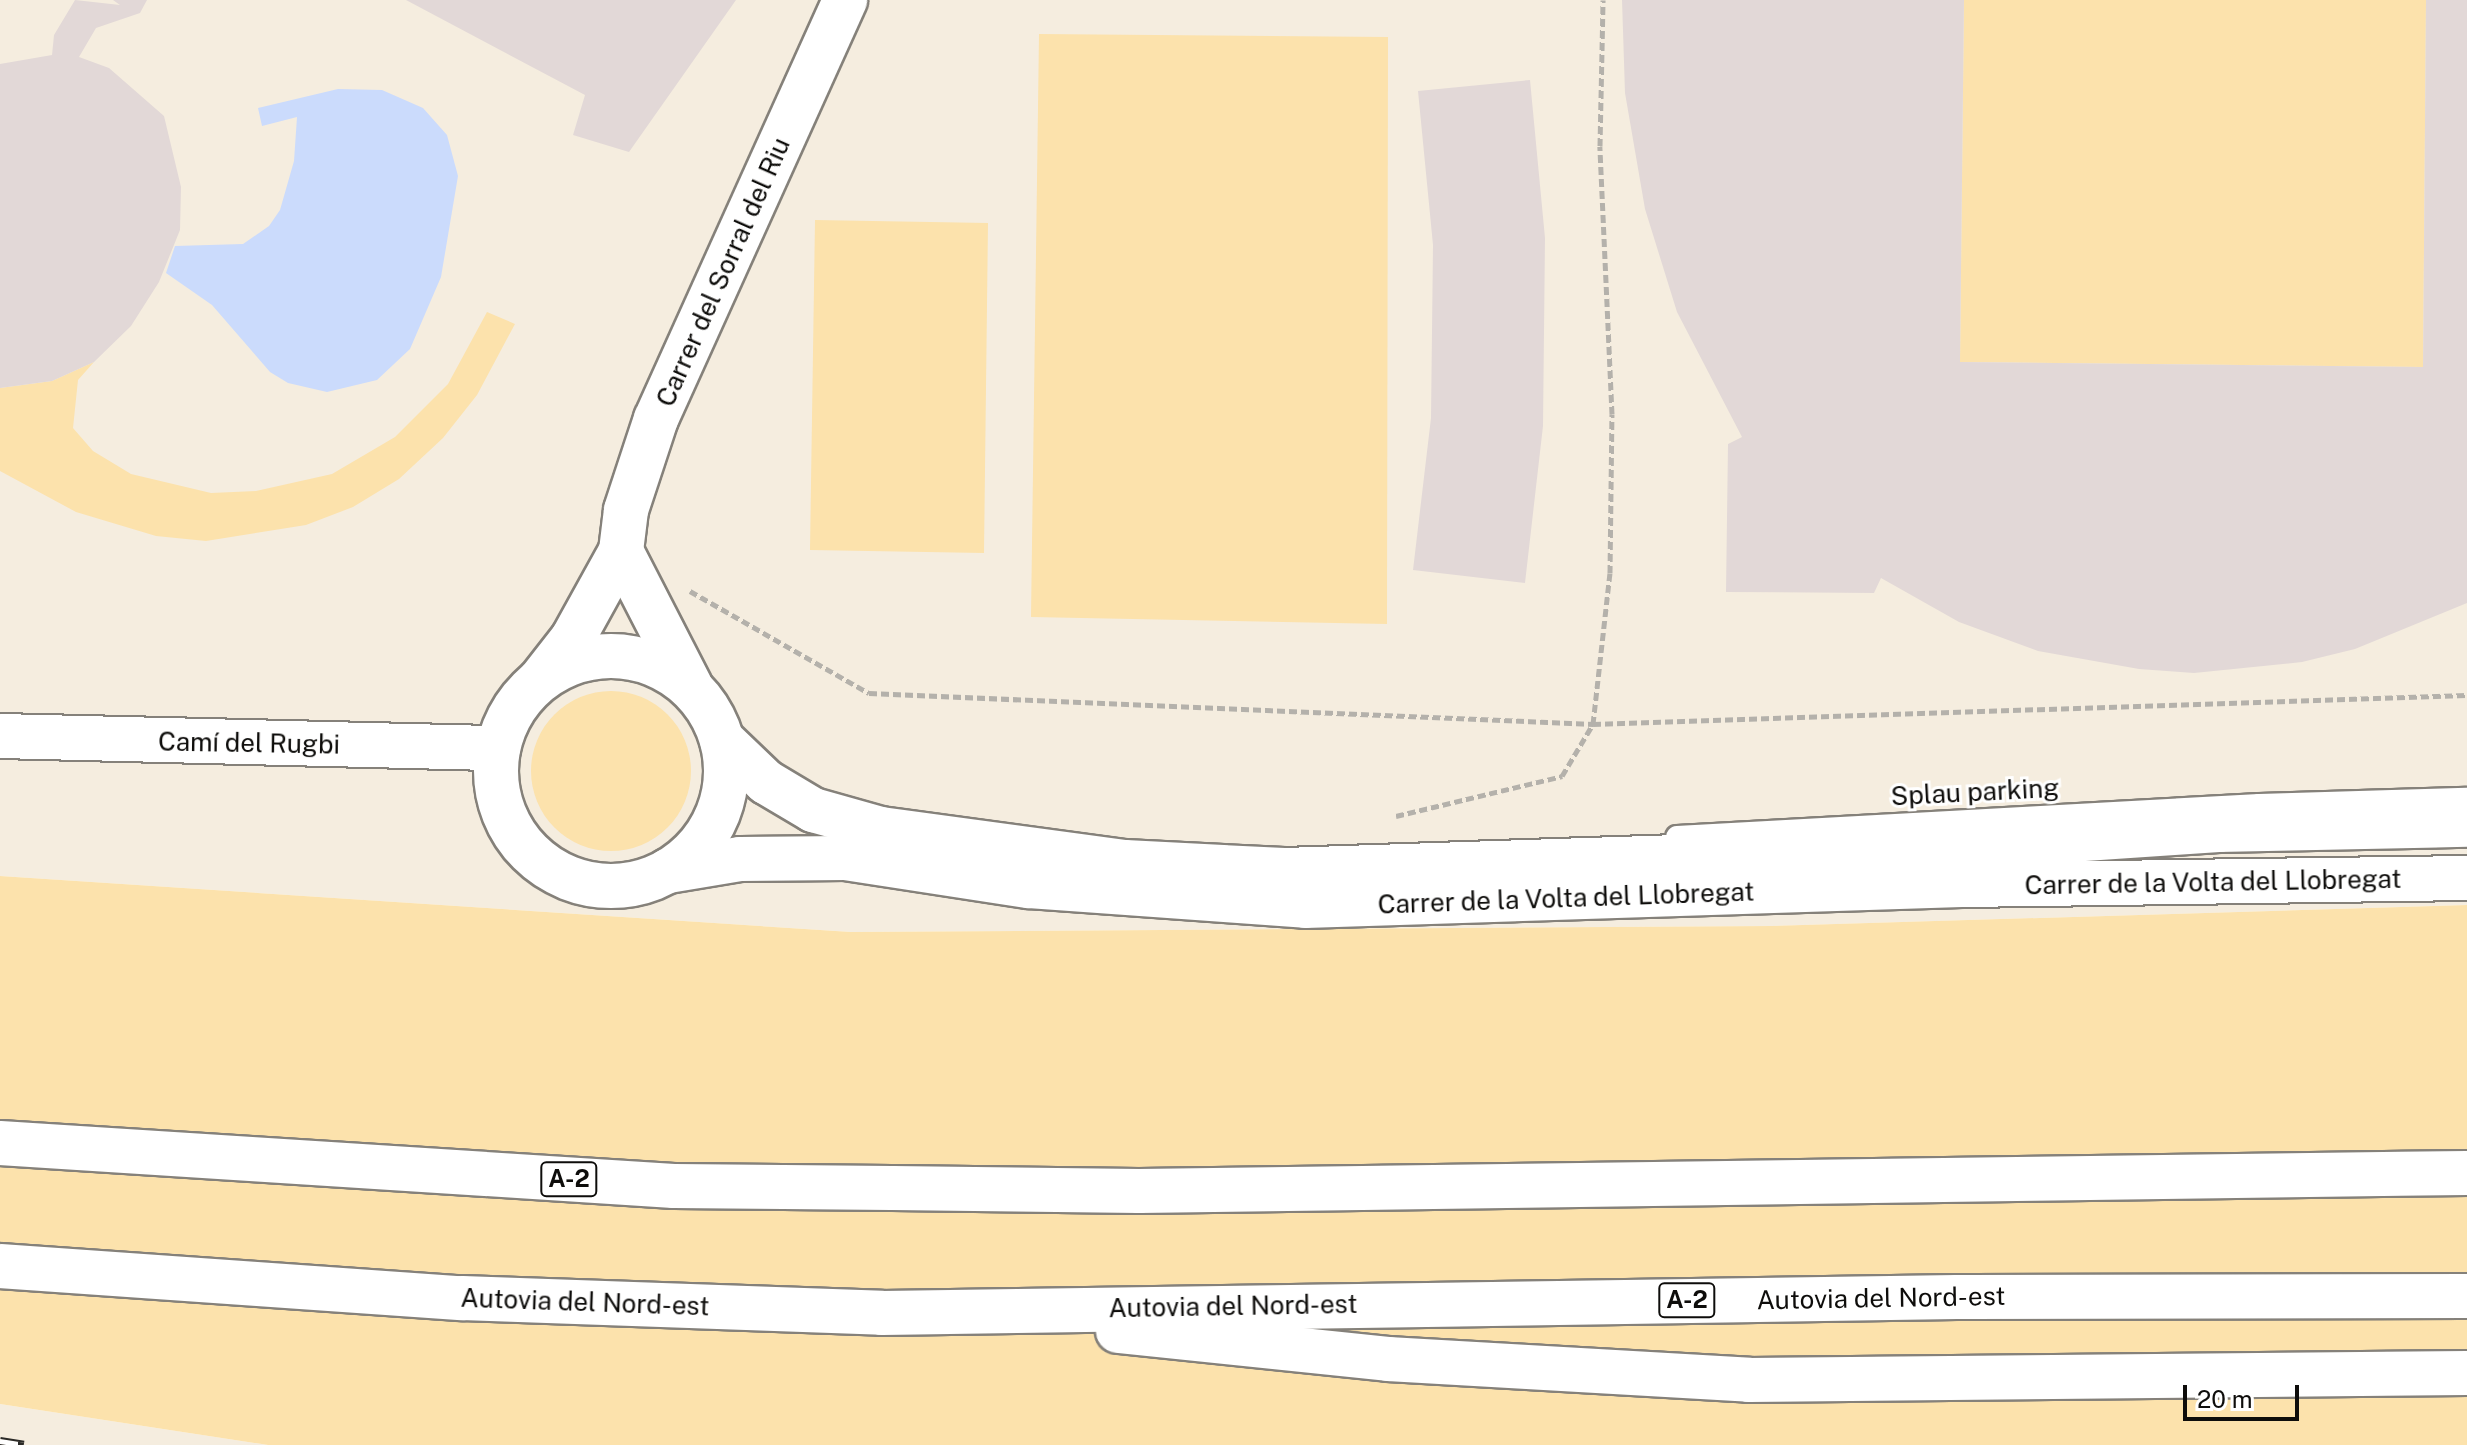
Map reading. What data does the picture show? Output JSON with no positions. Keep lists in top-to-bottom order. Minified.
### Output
{"streets":{"main road":["Carrer del Sorral del Riu","Camí del Rugbi","Carrer de la Volta del Llobregat","A-2","Autovia del Nord-est"],"lane":["Splau parking"]},"crossings":[["Carrer del Sorral del Riu","Camí del Rugbi"],["Carrer del Sorral del Riu","Carrer de la Volta del Llobregat"],["Camí del Rugbi","Carrer de la Volta del Llobregat"],["Splau parking","Carrer de la Volta del Llobregat"]],"scale_bar":"20 m"}
